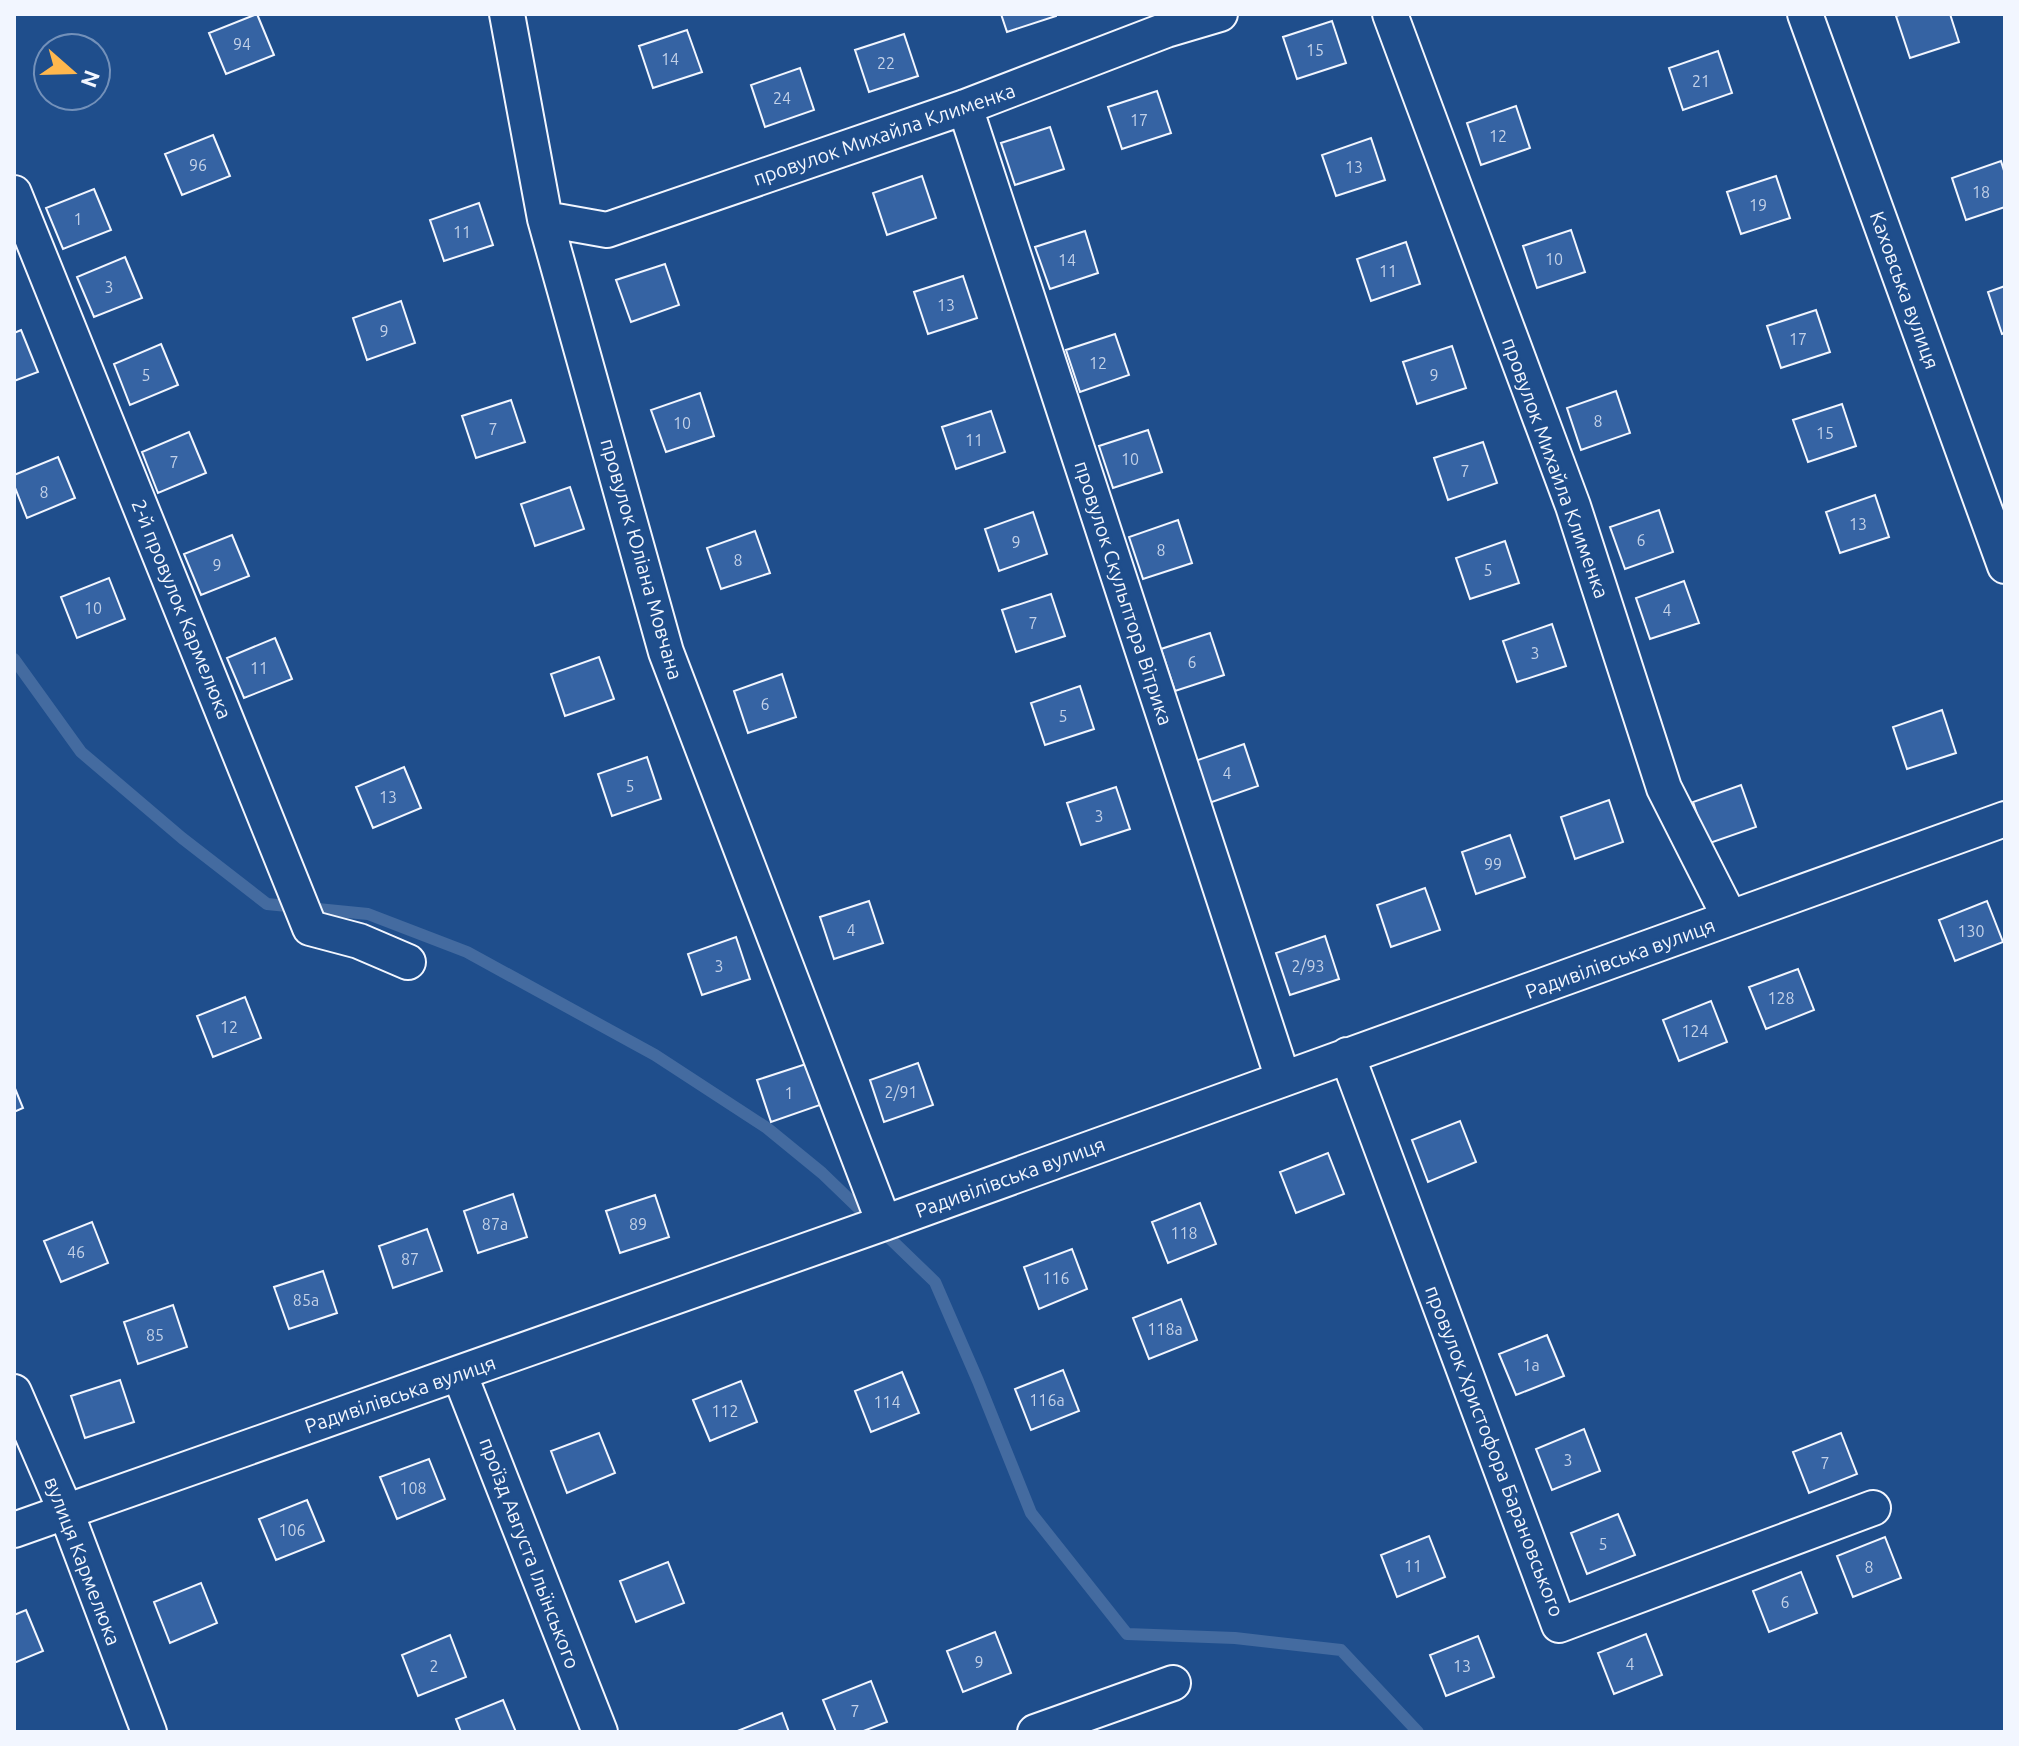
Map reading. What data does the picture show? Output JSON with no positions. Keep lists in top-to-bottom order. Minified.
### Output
{"streets":{"street":["провулок Михайла Клименка","Каховська вулиця","провулок Юліана Мовчана","провулок Скульптора Вітрика","2-й провулок Кармелюка","Радивілівська вулиця","провулок Христофора Барановського","проїзд Августа Ільїнського","вулиця Кармелюка"]},"crossings":[["провулок Михайла Клименка","провулок Юліана Мовчана"],["провулок Михайла Клименка","провулок Скульптора Вітрика"],["провулок Михайла Клименка","Радивілівська вулиця"],["провулок Юліана Мовчана","Радивілівська вулиця"],["провулок Скульптора Вітрика","Радивілівська вулиця"],["Радивілівська вулиця","провулок Христофора Барановського"],["Радивілівська вулиця","проїзд Августа Ільїнського"],["Радивілівська вулиця","вулиця Кармелюка"]],"house_numbers":["94","15","14","22","21","24","17","12","96","13","18","19","1","11","10","14","11","3","13","9","17","12","5","9","8","10","7","15","11","10","7","7","8","13","6","9","8","8","9","5","10","4","7","3","6","11","6","5","4","5","13","3","99","4","130","3","2/93","128","12","124","2/91","1","87а","89","118","46","87","116","85а","118а","85","1а","116а","114","112","3","7","108","106","5","11","8","6","9","4","2","13","7"],"north":"right"}
